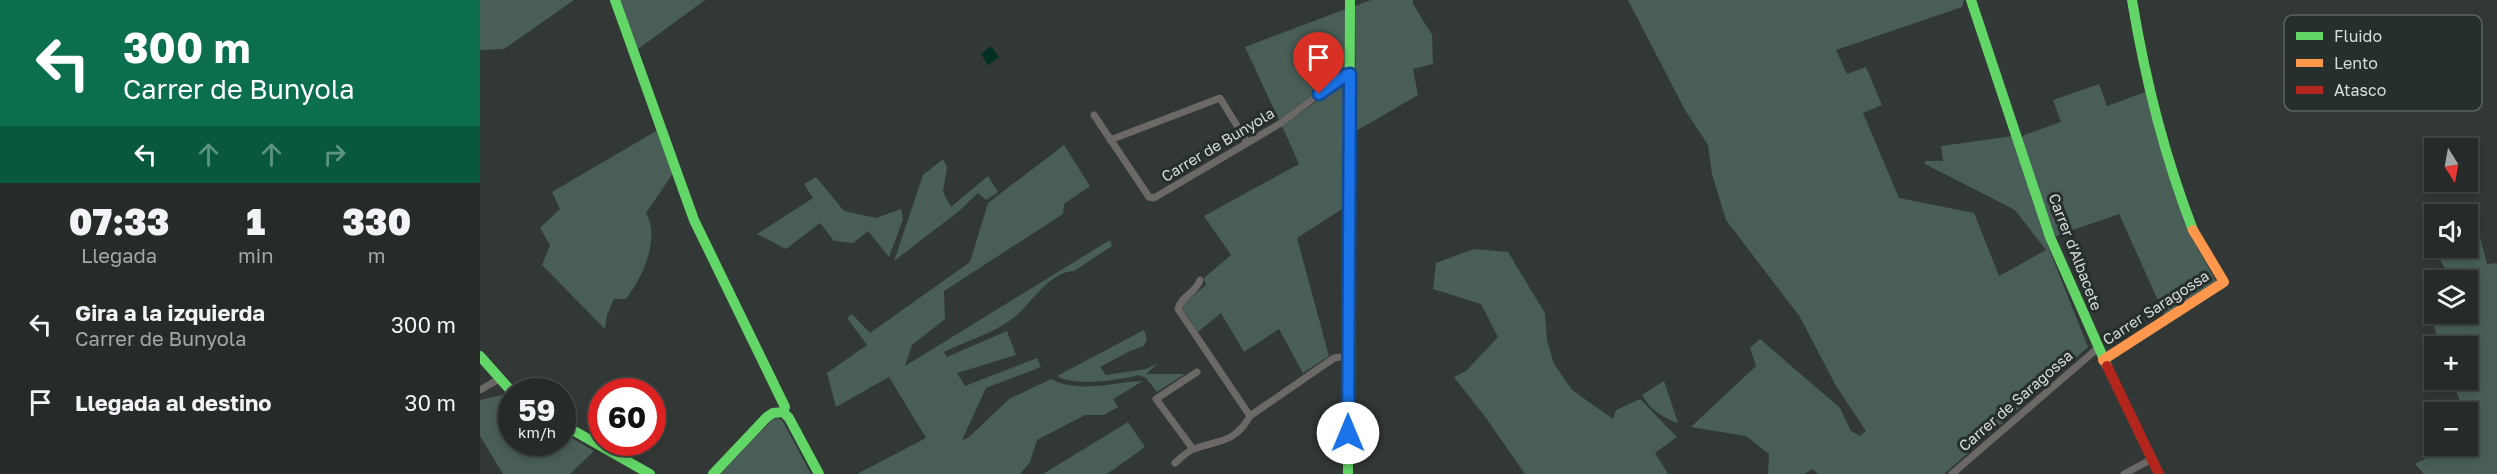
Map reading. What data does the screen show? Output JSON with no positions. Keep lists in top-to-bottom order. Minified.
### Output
{"streets":{"street":["Carrer de Bunyola","Carrer d'Albacete","Carrer Saragossa","Carrer de Saragossa"]},"crossings":[["Carrer d'Albacete","Carrer Saragossa"],["Carrer d'Albacete","Carrer de Saragossa"]],"legend":["Fluido","Lento","Atasco"],"north":"bottom","page":{"turn":["300 m","Carrer de Bunyola"],"map_buttons":["+","−"],"eta":["07:33","Llegada","1","min","330","m"],"list":[{"name":"Gira a la izquierda","note":"Carrer de Bunyola","value":"300 m"},{"name":"Llegada al destino","value":"30 m"}],"speed":"59 km/h","limit":"60"}}
